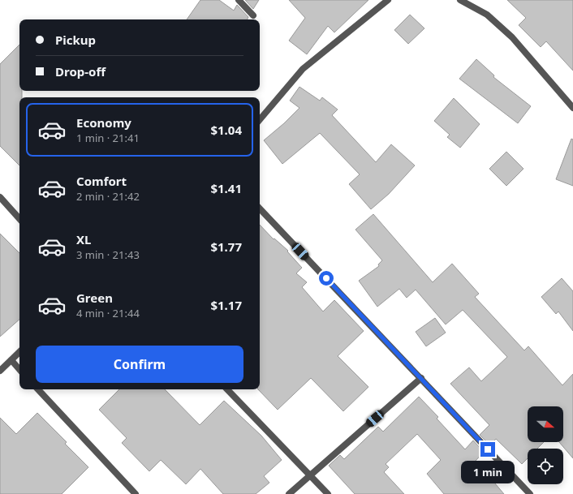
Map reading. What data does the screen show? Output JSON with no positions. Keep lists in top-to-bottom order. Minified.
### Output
{"north":"right","page":{"banner":["Pickup","Drop-off"],"list":[{"name":"Economy","note":"1 min · 21:41","value":"$1.04"},{"name":"Comfort","note":"2 min · 21:42","value":"$1.41"},{"name":"XL","note":"3 min · 21:43","value":"$1.77"},{"name":"Green","note":"4 min · 21:44","value":"$1.17"}],"buttons":"Confirm","bubble":"1 min"}}
